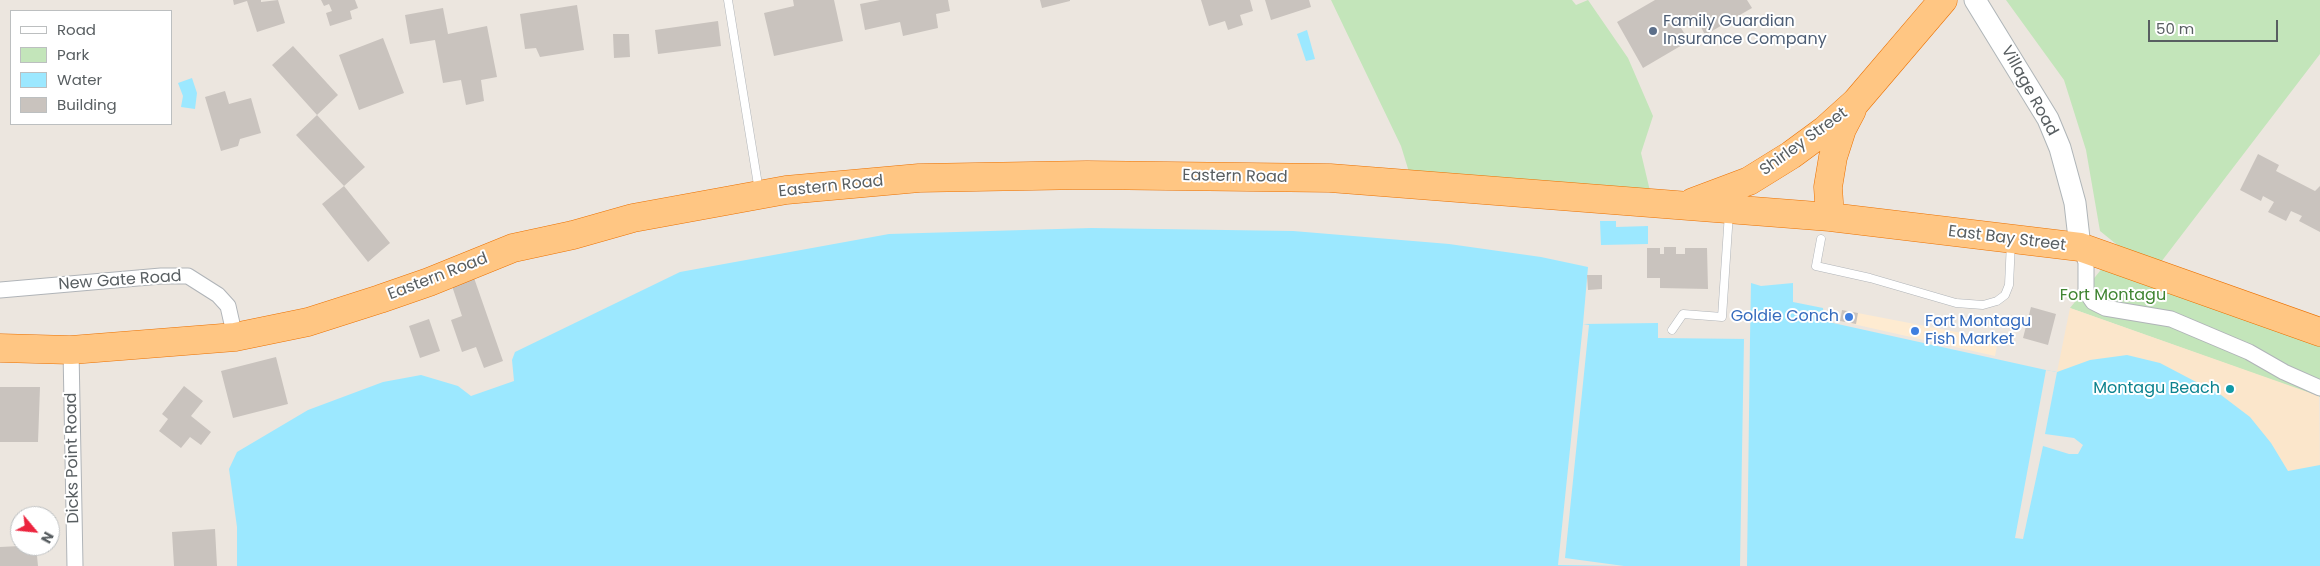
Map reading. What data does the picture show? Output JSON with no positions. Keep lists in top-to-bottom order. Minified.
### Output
{"streets":{"highway":["Shirley Street","Eastern Road","East Bay Street"],"main road":["Village Road"],"street":["New Gate Road","Dicks Point Road"]},"crossings":[["Village Road","East Bay Street"],["Shirley Street","Eastern Road"],["Shirley Street","East Bay Street"],["Eastern Road","East Bay Street"],["Eastern Road","New Gate Road"],["Eastern Road","Dicks Point Road"]],"parks":["Fort Montagu"],"places":["Family Guardian Insurance Company","Goldie Conch","Fort Montagu Fish Market","Montagu Beach"],"legend":["Road","Park","Water","Building"],"scale_bar":"50 m","north":"bottom right"}
